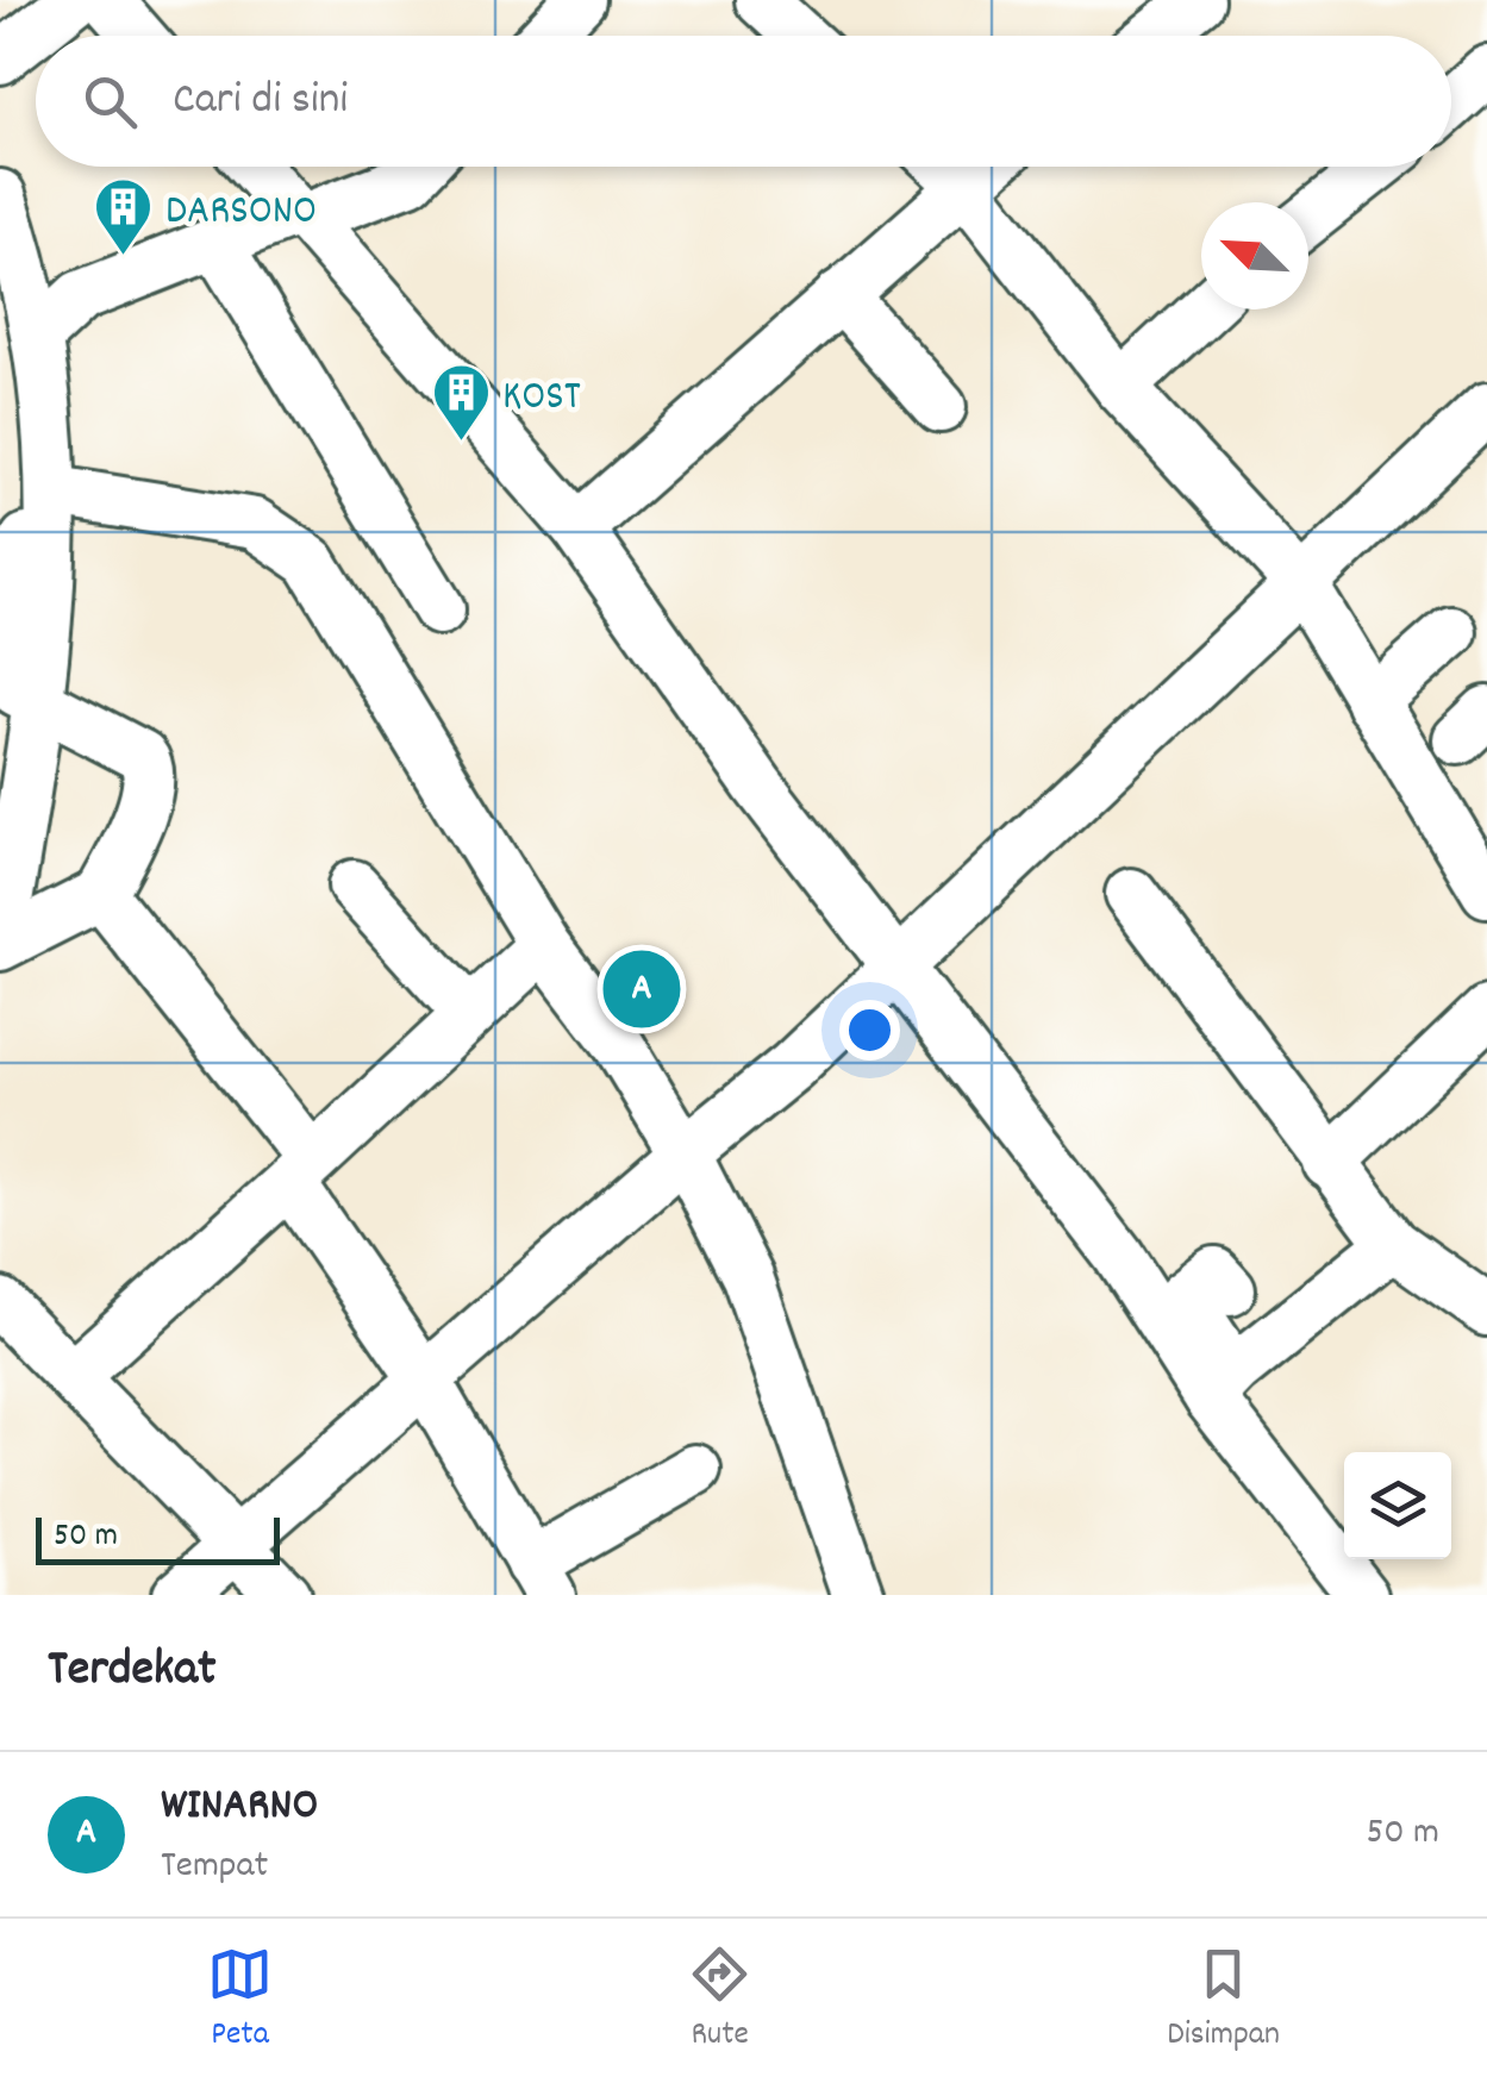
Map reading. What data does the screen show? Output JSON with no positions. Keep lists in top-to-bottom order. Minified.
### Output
{"places":{"building":["DARSONO","KOST"]},"scale_bar":"50 m","north":"top left","page":{"search":"Cari di sini","pins":"A","scale":"50 m","heading":"Terdekat","list":[{"mark":"A","name":"WINARNO","note":"Tempat","value":"50 m"}],"nav":["Peta","Rute","Disimpan"]}}
